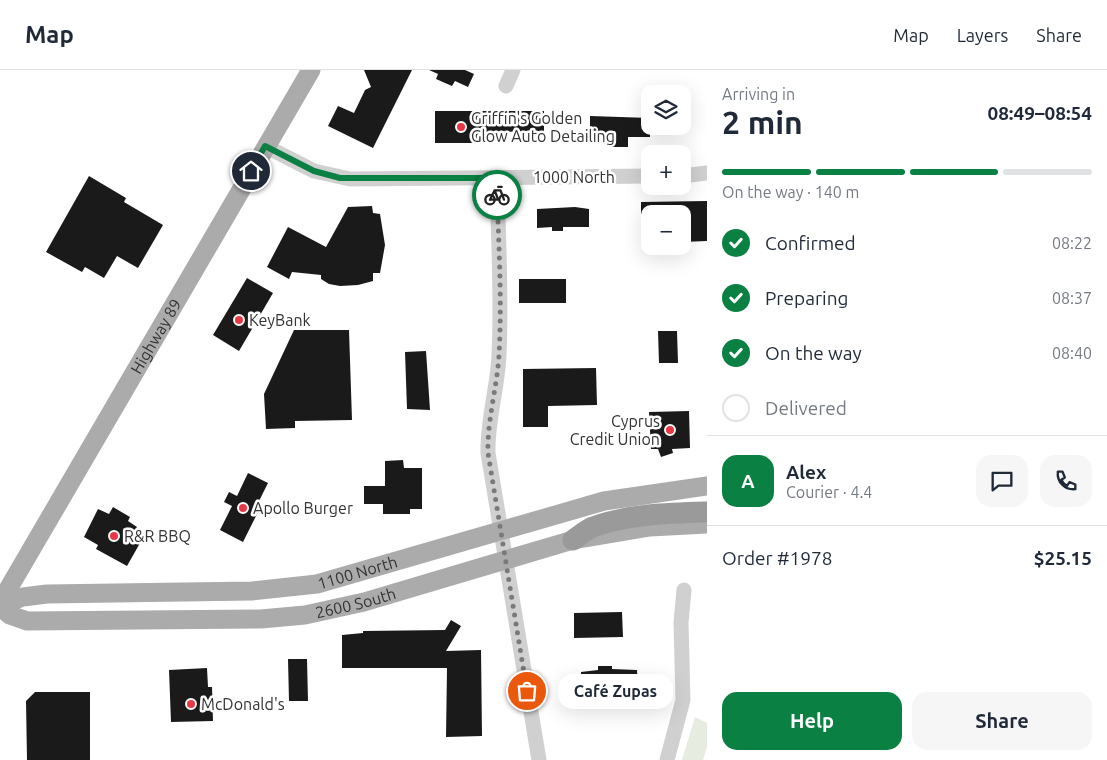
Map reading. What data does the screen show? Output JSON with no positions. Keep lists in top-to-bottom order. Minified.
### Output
{"streets":{"main road":["Highway 89","1100 North","2600 South"],"street":["1000 North"]},"crossings":[["1000 North","Highway 89"],["Highway 89","1100 North"],["Highway 89","2600 South"],["1100 North","2600 South"]],"places":["Griffin's Golden Glow Auto Detailing","KeyBank","Cyprus Credit Union","Apollo Burger","R&R BBQ","Café Zupas","McDonald's"],"page":{"header":"Map","nav":["Map","Layers","Share"],"heading":["2 min","Arriving in","08:49–08:54"],"panel":["Alex","Courier · 4.4","Order #1978","$25.15"],"map_buttons":["+","−"],"bar":"On the way · 140 m","list":[["Confirmed","08:22"],["Preparing","08:37"],["On the way","08:40"],"Delivered"],"round":"A","bubble":"Café Zupas","buttons":["Help","Share"]}}
